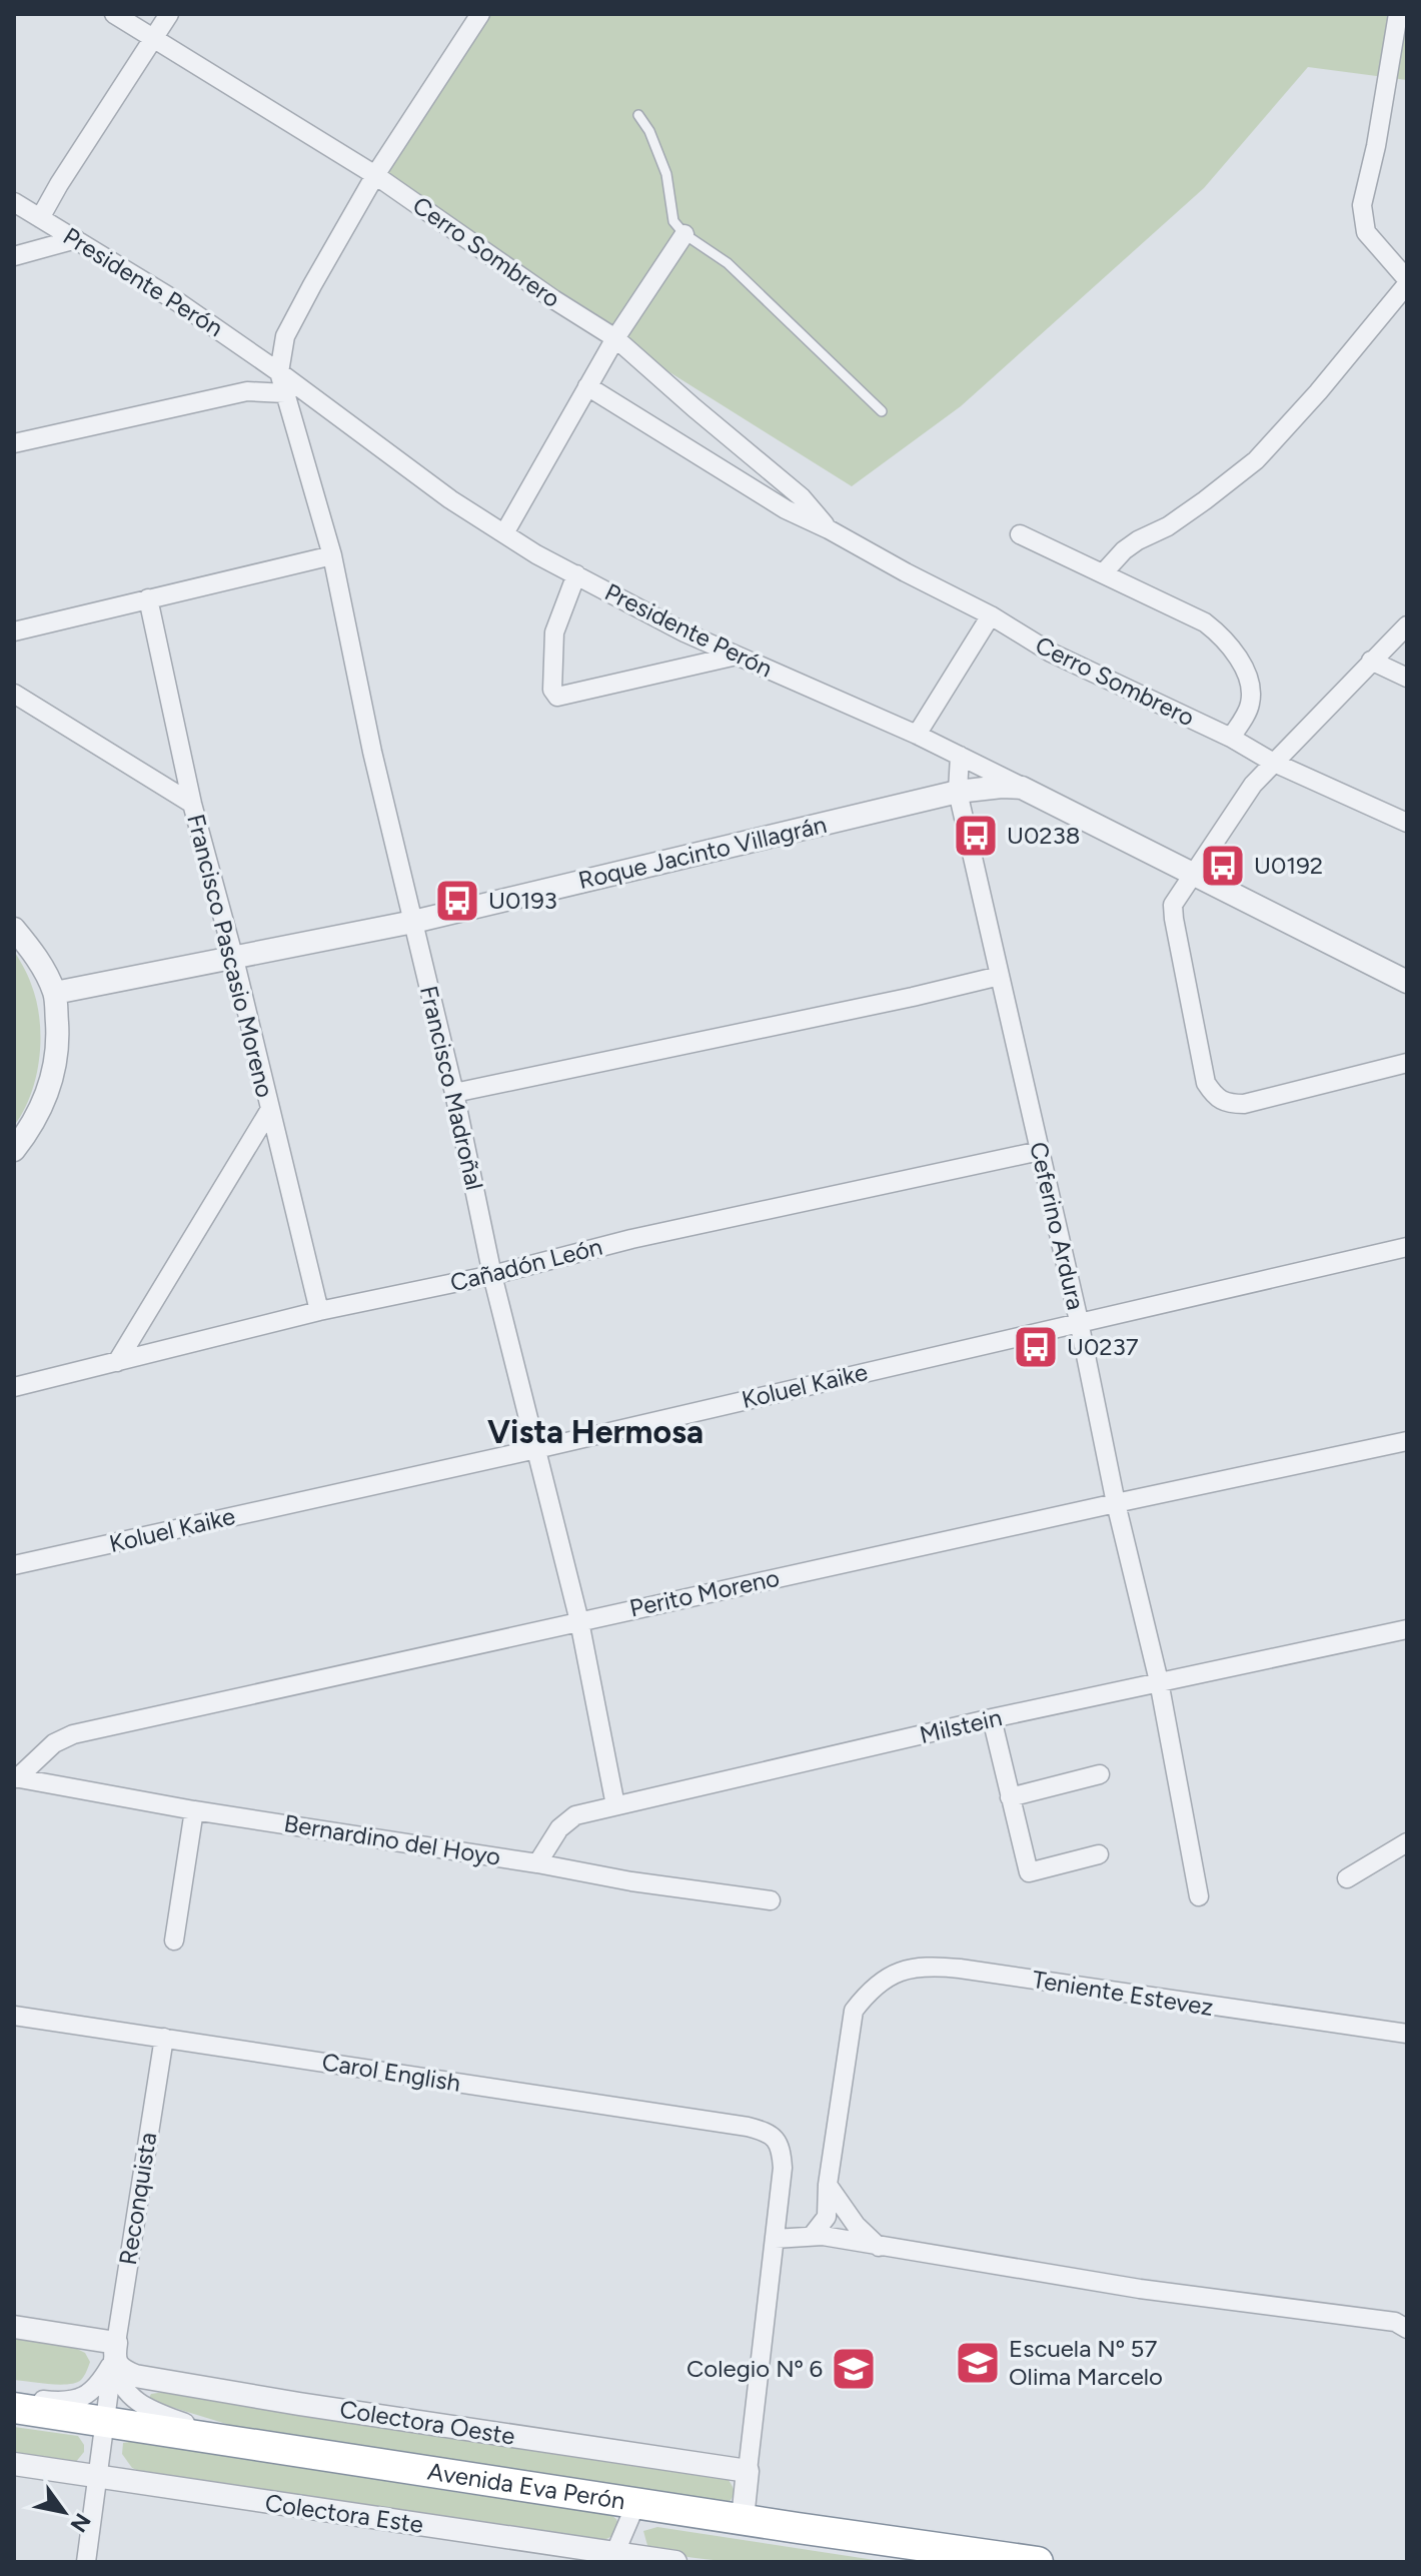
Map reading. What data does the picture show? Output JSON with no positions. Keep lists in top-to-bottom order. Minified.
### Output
{"streets":{"highway":["Avenida Eva Perón"],"street":["Cerro Sombrero","Presidente Perón","Roque Jacinto Villagrán","Francisco Pascasio Moreno","Francisco Madroñal","Ceferino Ardura","Cañadón León","Koluel Kaike","Perito Moreno","Milstein","Bernardino del Hoyo","Teniente Estevez","Carol English","Reconquista","Colectora Oeste","Colectora Este"]},"crossings":[["Presidente Perón","Roque Jacinto Villagrán"],["Presidente Perón","Francisco Madroñal"],["Presidente Perón","Ceferino Ardura"],["Roque Jacinto Villagrán","Francisco Pascasio Moreno"],["Roque Jacinto Villagrán","Francisco Madroñal"],["Roque Jacinto Villagrán","Ceferino Ardura"],["Francisco Pascasio Moreno","Cañadón León"],["Francisco Madroñal","Cañadón León"],["Francisco Madroñal","Koluel Kaike"],["Francisco Madroñal","Perito Moreno"],["Francisco Madroñal","Milstein"],["Ceferino Ardura","Cañadón León"],["Ceferino Ardura","Koluel Kaike"],["Ceferino Ardura","Perito Moreno"],["Ceferino Ardura","Milstein"],["Perito Moreno","Bernardino del Hoyo"],["Milstein","Bernardino del Hoyo"],["Carol English","Reconquista"],["Reconquista","Colectora Oeste"],["Reconquista","Avenida Eva Perón"],["Reconquista","Colectora Este"]],"districts":["Vista Hermosa"],"places":{"bus stop":["U0238","U0192","U0193","U0237"],"school or university":["Escuela Nº 57 Olima Marcelo","Colegio Nº 6"]},"north":"bottom right"}
